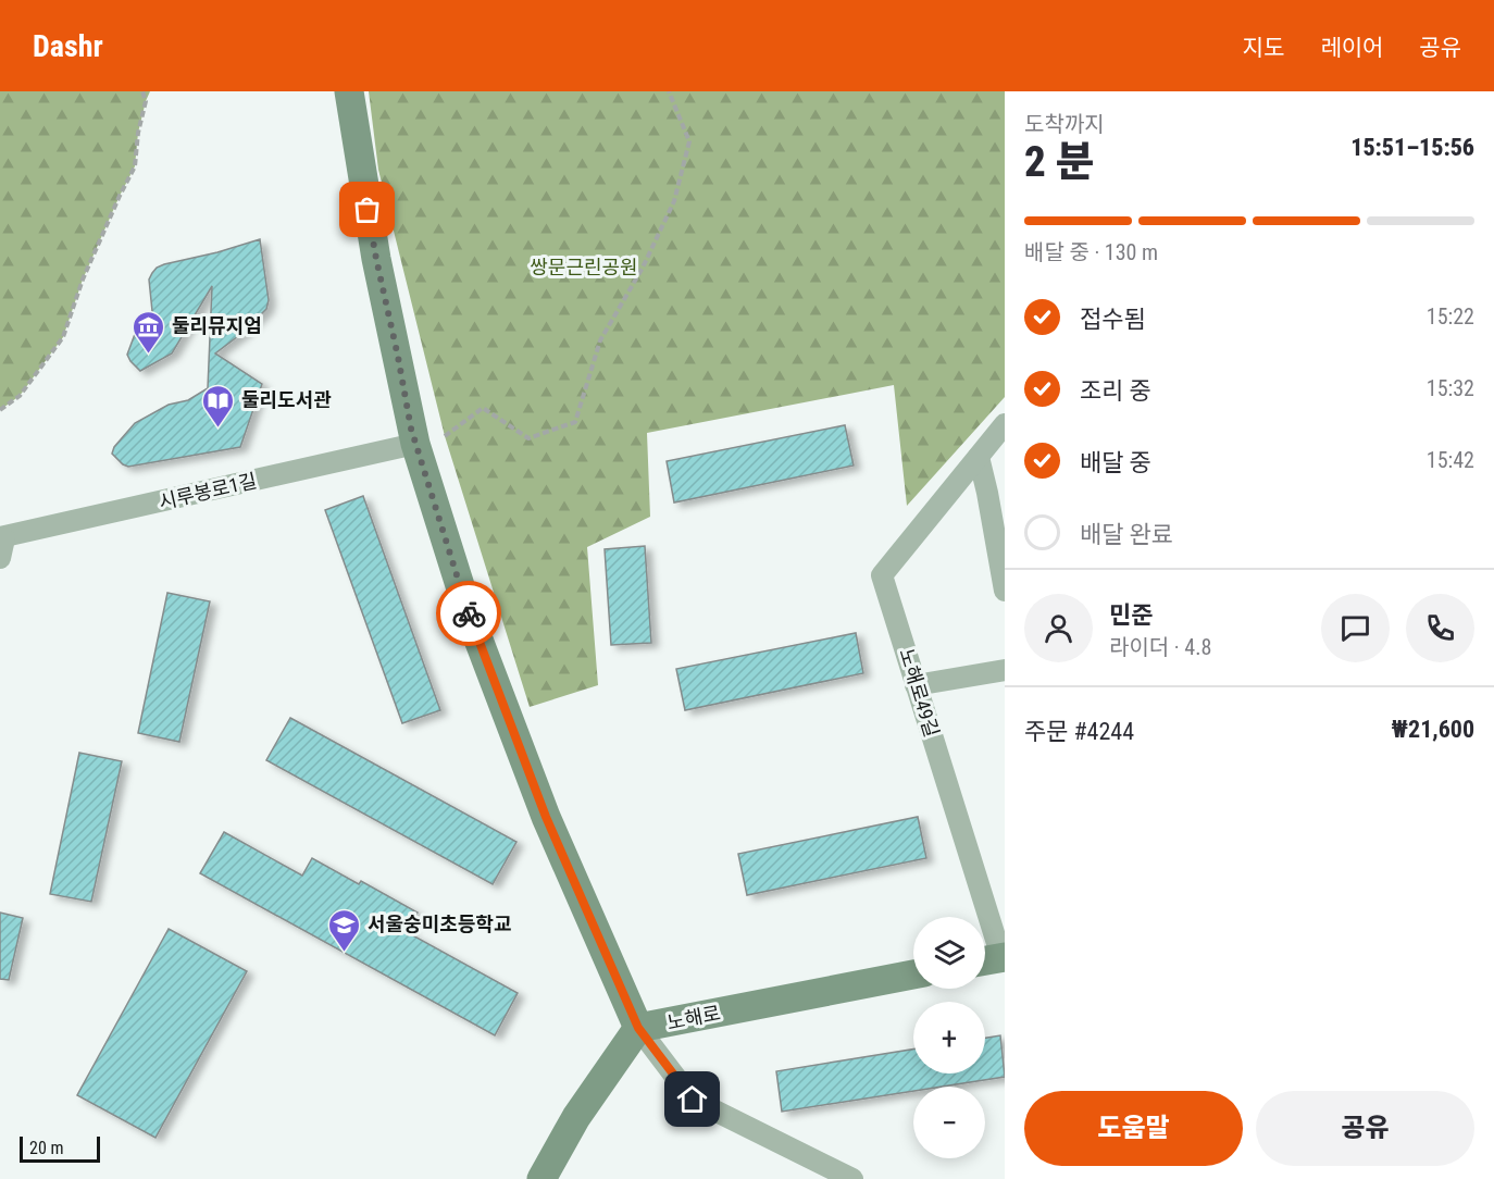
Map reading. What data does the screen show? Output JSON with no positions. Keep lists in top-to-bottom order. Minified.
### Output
{"streets":{"street":["시루봉로1길","노해로49길","노해로"]},"parks":["쌍문근린공원"],"places":{"museum":["둘리뮤지엄"],"library":["둘리도서관"],"school or university":["서울숭미초등학교"]},"scale_bar":"20 m","page":{"header":"Dashr","nav":["지도","레이어","공유"],"heading":["2 분","도착까지","15:51–15:56"],"panel":["민준","라이더 · 4.8","주문 #4244","₩21,600"],"bar":"배달 중 · 130 m","list":[["접수됨","15:22"],["조리 중","15:32"],["배달 중","15:42"],"배달 완료"],"map_buttons":["+","−"],"buttons":["도움말","공유"],"scale":"20 m"}}
